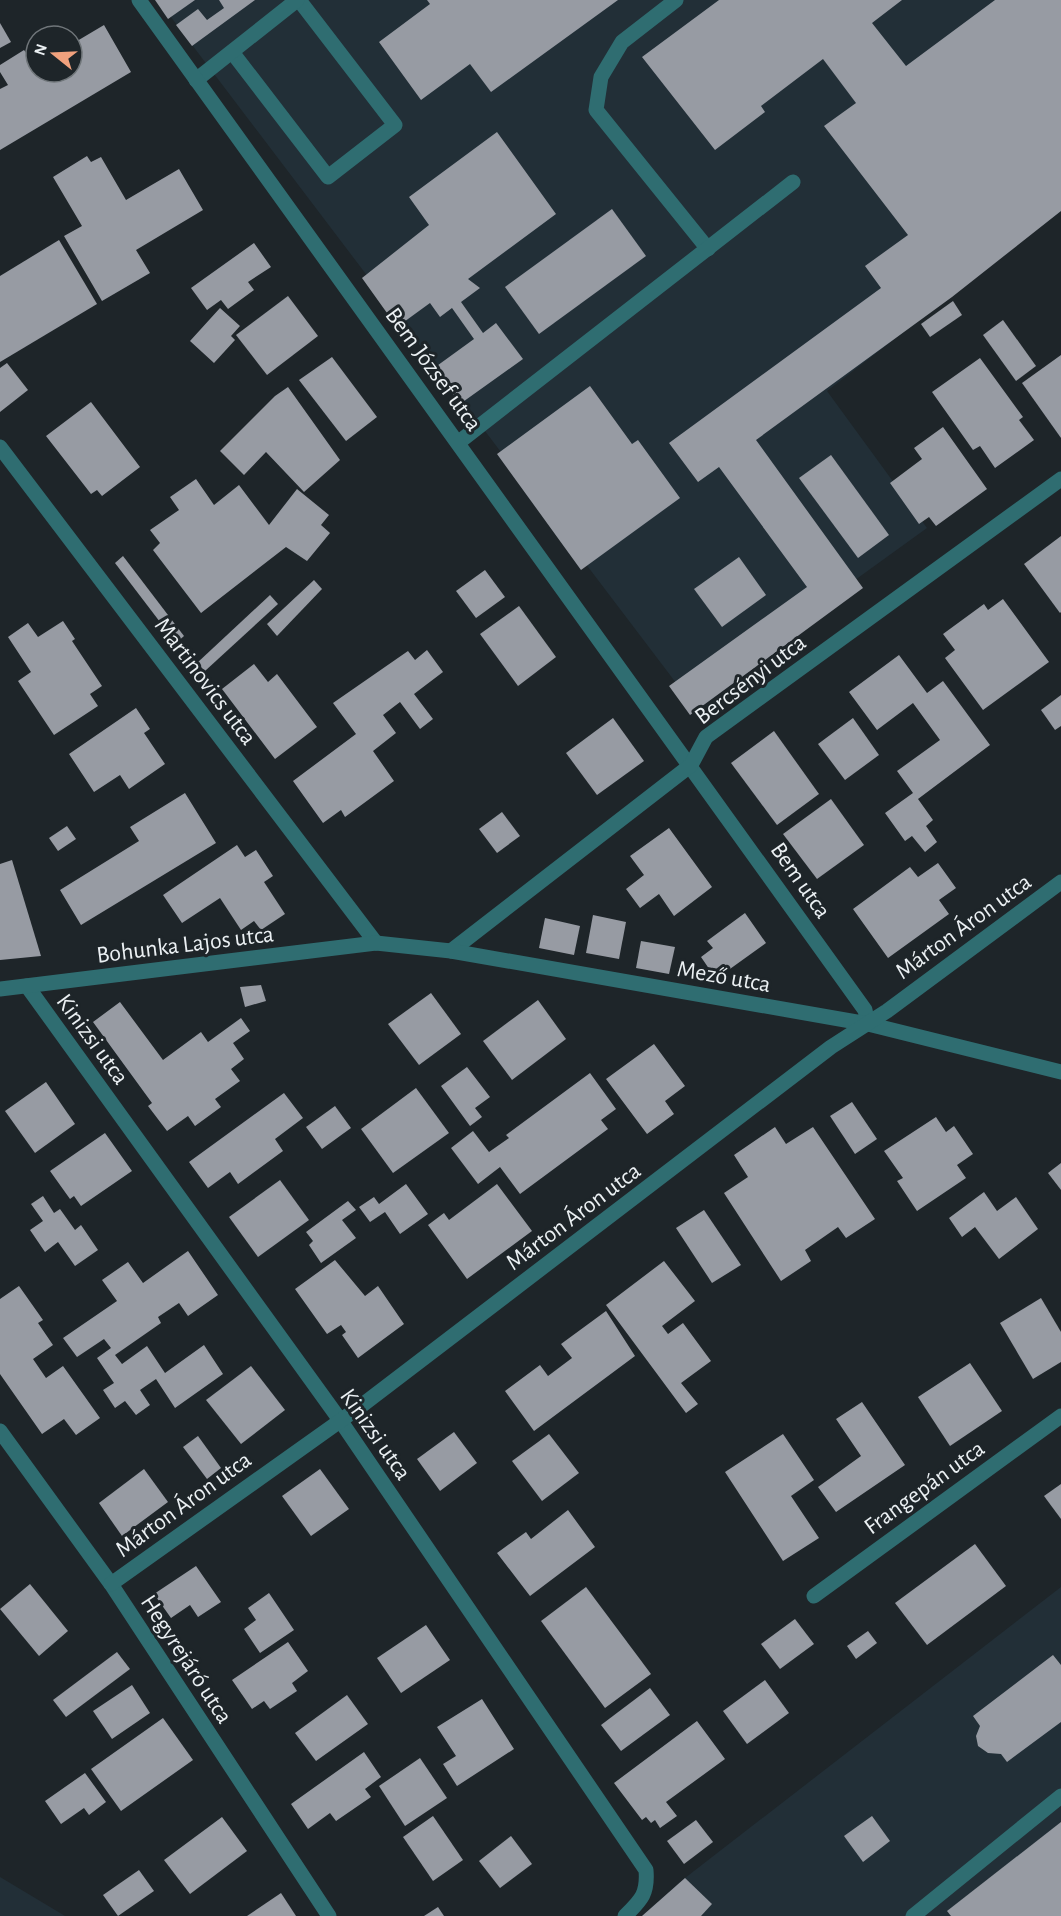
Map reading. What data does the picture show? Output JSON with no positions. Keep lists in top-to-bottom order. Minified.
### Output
{"streets":{"street":["Bem József utca","Bercsényi utca","Martinovics utca","Bem utca","Márton Áron utca","Bohunka Lajos utca","Mező utca","Kinizsi utca","Frangepán utca","Hegyrejáró utca"]},"crossings":[["Bem József utca","Bercsényi utca"],["Bem József utca","Bem utca"],["Bercsényi utca","Bem utca"],["Bercsényi utca","Mező utca"],["Martinovics utca","Bohunka Lajos utca"],["Martinovics utca","Mező utca"],["Bem utca","Márton Áron utca"],["Bem utca","Mező utca"],["Márton Áron utca","Mező utca"],["Márton Áron utca","Kinizsi utca"],["Márton Áron utca","Hegyrejáró utca"],["Bohunka Lajos utca","Mező utca"],["Bohunka Lajos utca","Kinizsi utca"]],"north":"left"}
